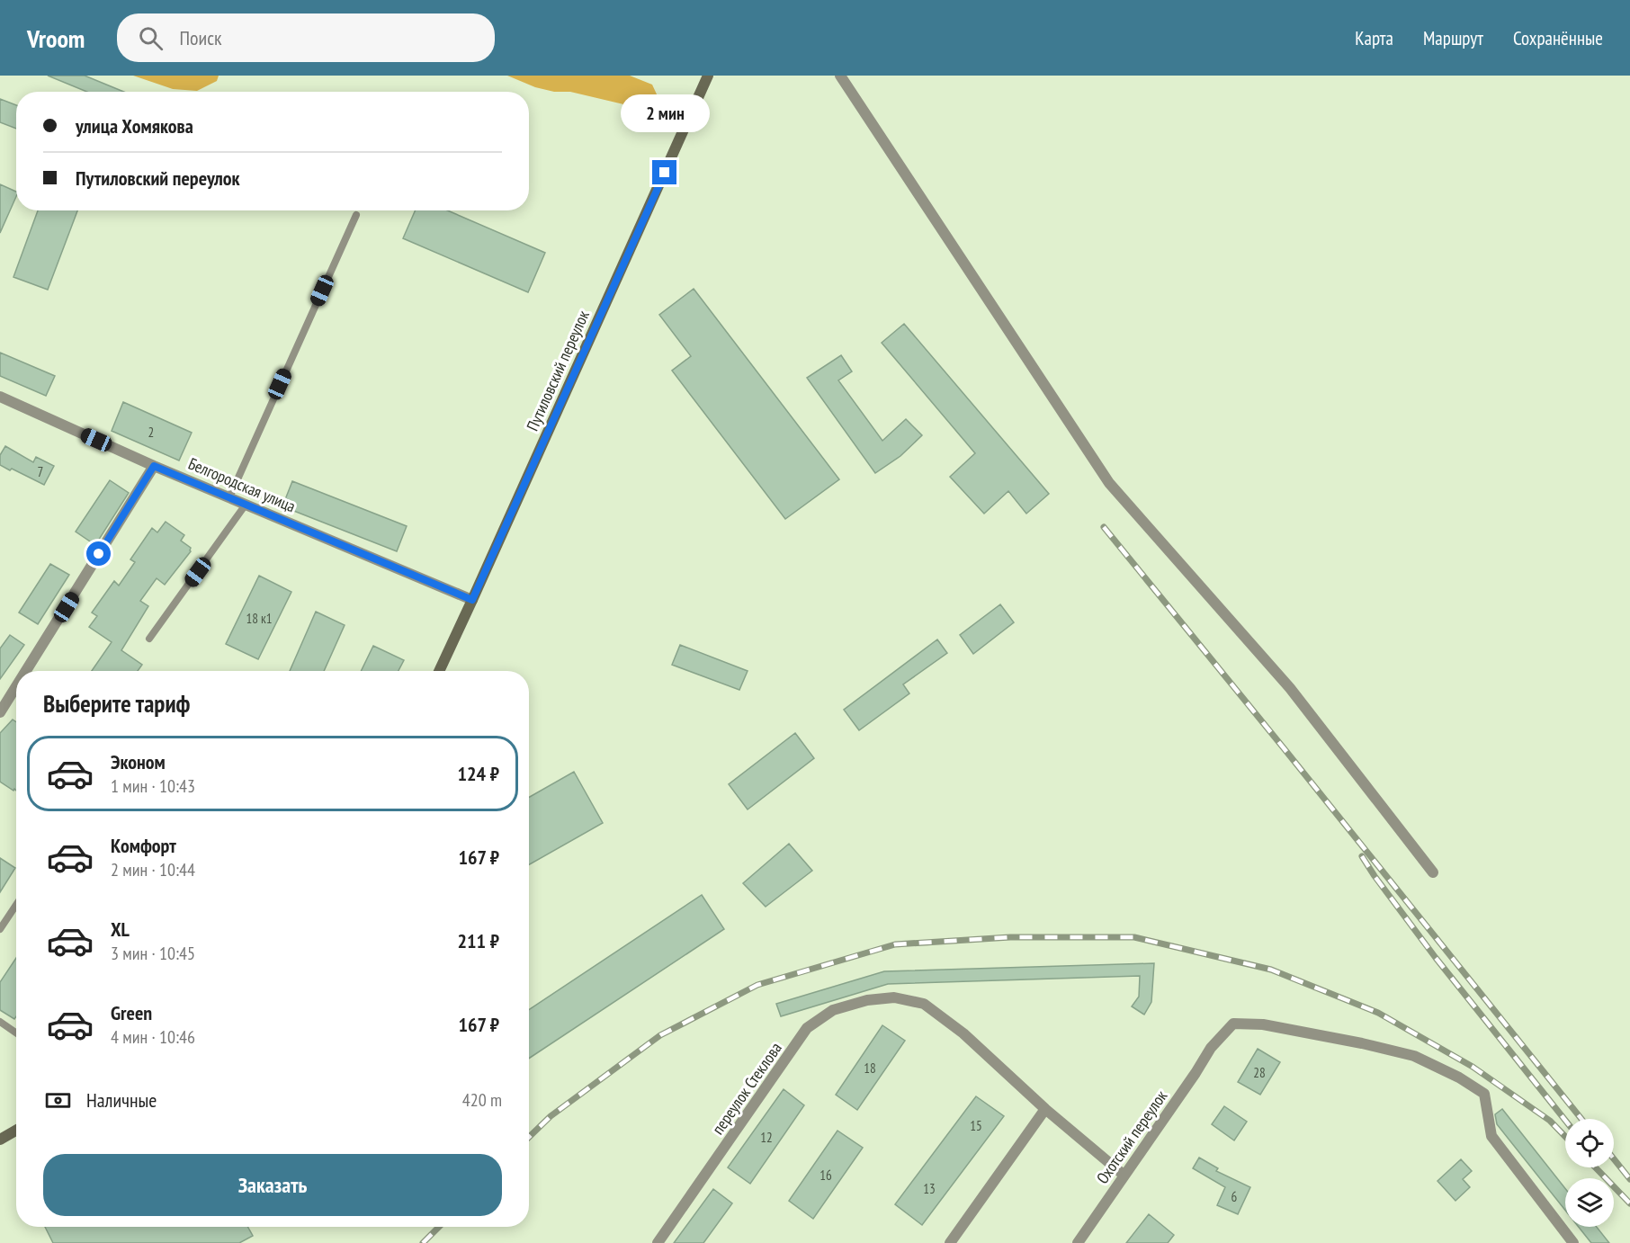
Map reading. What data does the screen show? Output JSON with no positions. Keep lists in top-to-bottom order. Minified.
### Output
{"streets":{"main road":["Путиловский переулок"],"street":["Белгородская улица","переулок Стеклова","Охотский переулок"]},"crossings":[["Путиловский переулок","Белгородская улица"],["переулок Стеклова","Охотский переулок"]],"house_numbers":["2","7","18 к1","18","28","15","12","16","13","6"],"page":{"header":"Vroom","search":"Поиск","nav":["Карта","Маршрут","Сохранённые"],"banner":["улица Хомякова","Путиловский переулок"],"bubble":"2 мин","heading":"Выберите тариф","list":[{"name":"Эконом","note":"1 мин · 10:43","value":"124 ₽"},{"name":"Комфорт","note":"2 мин · 10:44","value":"167 ₽"},{"name":"XL","note":"3 мин · 10:45","value":"211 ₽"},{"name":"Green","note":"4 мин · 10:46","value":"167 ₽"}],"pay":["Наличные","420 m"],"buttons":"Заказать"}}
